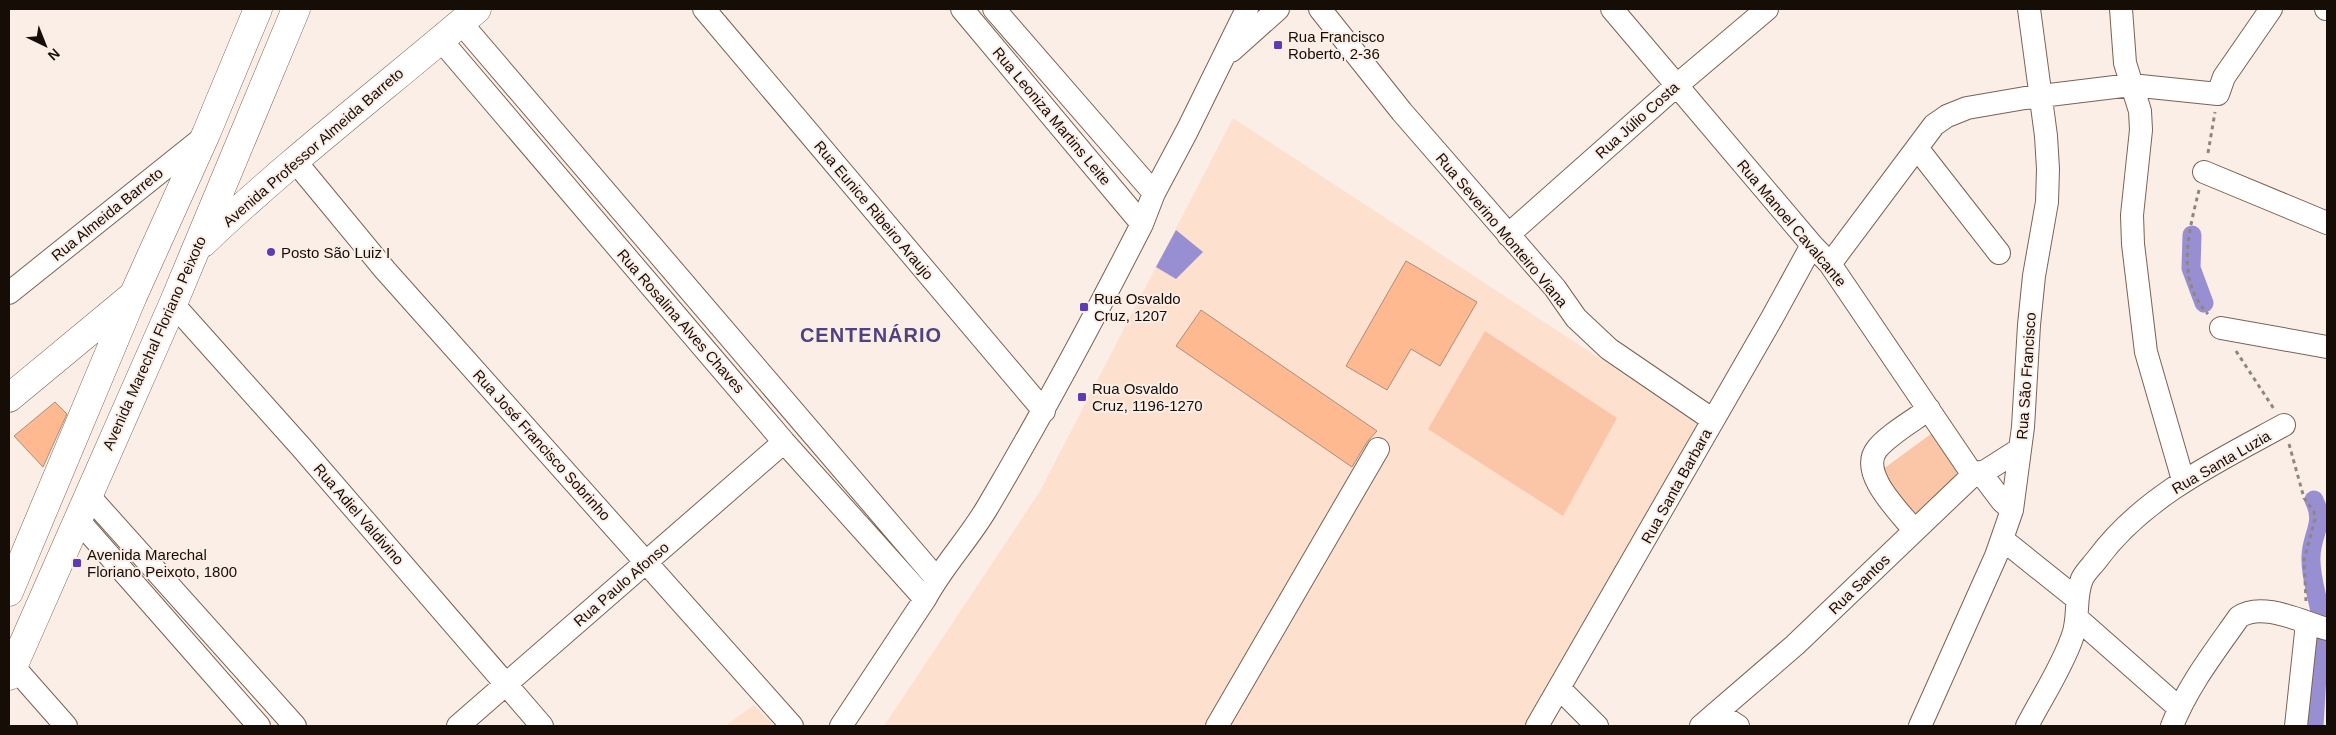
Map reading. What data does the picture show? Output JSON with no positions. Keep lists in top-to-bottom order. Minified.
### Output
{"streets":{"main road":["Avenida Professor Almeida Barreto","Avenida Marechal Floriano Peixoto"],"street":["Rua Leoniza Martins Leite","Rua Júlio Costa","Rua Eunice Ribeiro Araujo","Rua Almeida Barreto","Rua Manoel Cavalcante","Rua Severino Monteiro Viana","Rua Rosalina Alves Chaves","Rua São Francisco","Rua José Francisco Sobrinho","Rua Santa Luzia","Rua Santa Barbara","Rua Adiel Valdivino","Rua Paulo Afonso","Rua Santos"]},"crossings":[["Rua Júlio Costa","Rua Manoel Cavalcante"],["Rua Júlio Costa","Rua Severino Monteiro Viana"],["Avenida Professor Almeida Barreto","Rua Rosalina Alves Chaves"],["Avenida Professor Almeida Barreto","Avenida Marechal Floriano Peixoto"],["Avenida Professor Almeida Barreto","Rua José Francisco Sobrinho"],["Rua Manoel Cavalcante","Rua São Francisco"],["Rua Manoel Cavalcante","Rua Santa Barbara"],["Rua Manoel Cavalcante","Rua Santos"],["Rua Severino Monteiro Viana","Rua Santa Barbara"],["Rua Rosalina Alves Chaves","Rua Paulo Afonso"],["Avenida Marechal Floriano Peixoto","Rua Adiel Valdivino"],["Rua São Francisco","Rua Santos"],["Rua José Francisco Sobrinho","Rua Paulo Afonso"],["Rua Adiel Valdivino","Rua Paulo Afonso"]],"districts":["CENTENÁRIO"],"places":{"transit":["Rua Francisco Roberto, 2-36","Rua Osvaldo Cruz, 1207","Rua Osvaldo Cruz, 1196-1270","Avenida Marechal Floriano Peixoto, 1800"],"other":["Posto São Luiz I"]},"north":"bottom right"}
